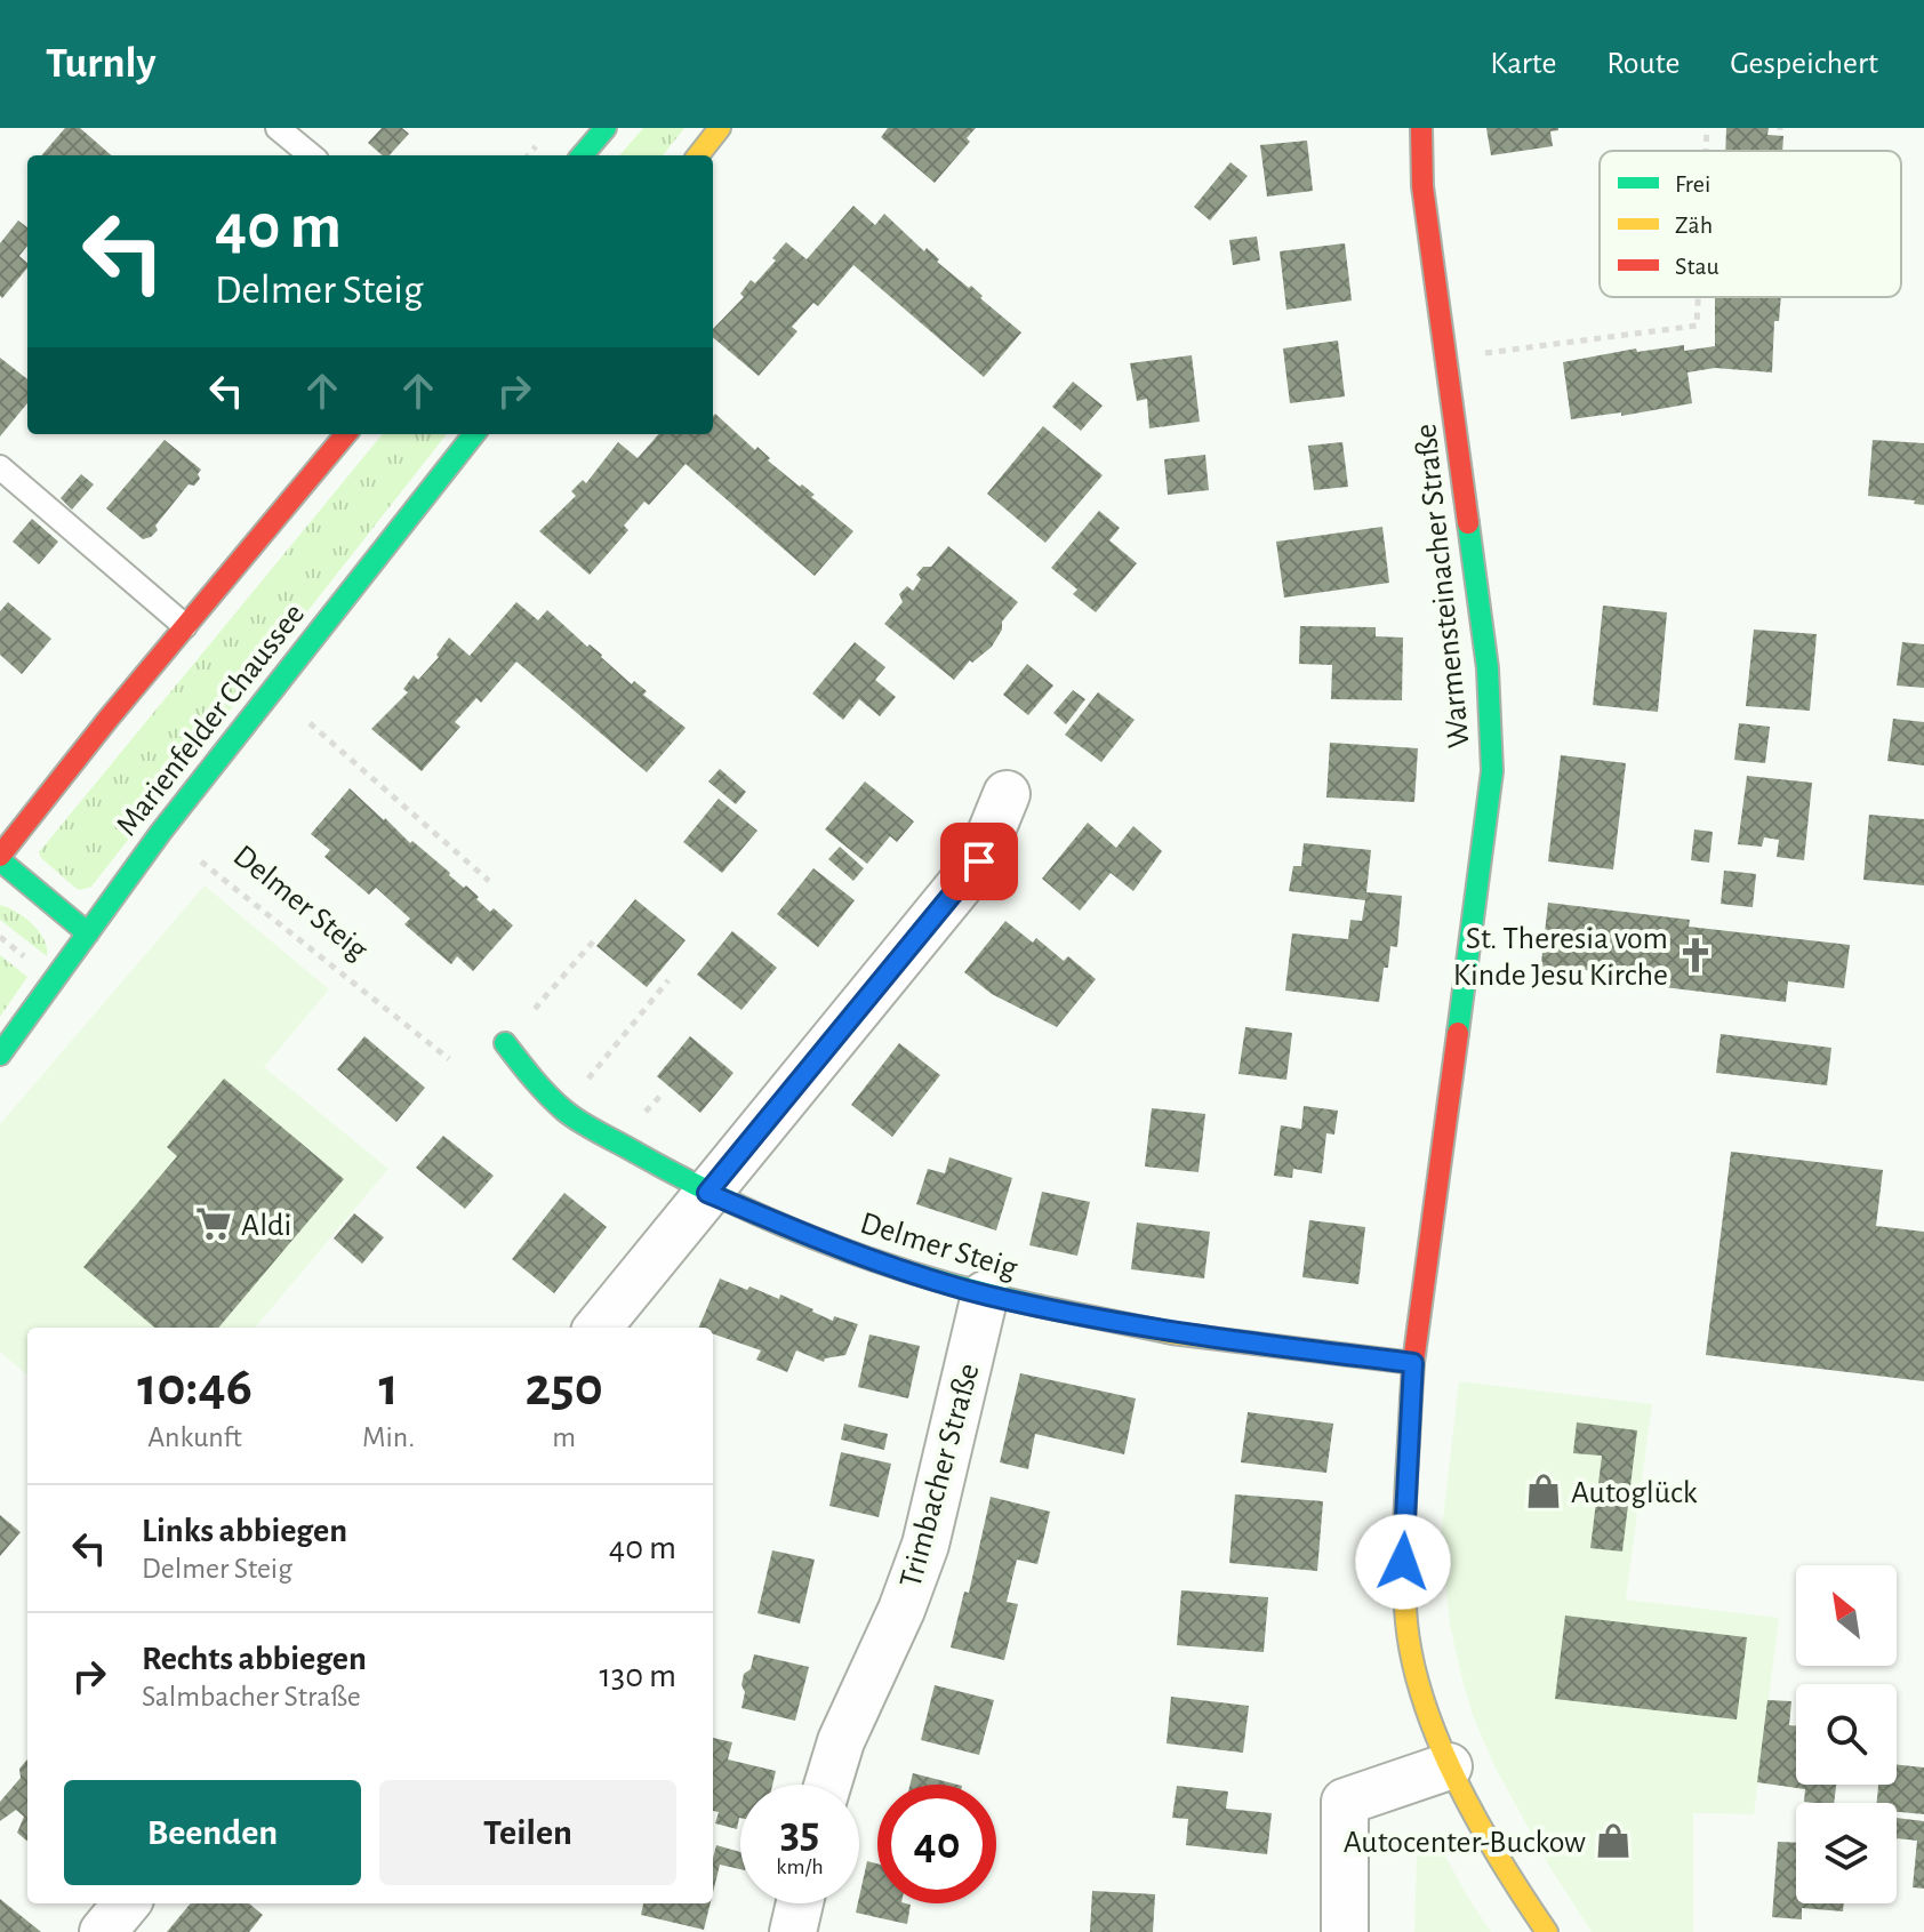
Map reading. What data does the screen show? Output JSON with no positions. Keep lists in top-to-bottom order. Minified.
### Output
{"streets":{"street":["Warmensteinacher Straße","Marienfelder Chaussee","Delmer Steig","Trimbacher Straße"]},"crossings":[["Warmensteinacher Straße","Delmer Steig"],["Delmer Steig","Trimbacher Straße"]],"places":{"church":["St. Theresia vom Kinde Jesu Kirche"],"supermarket":["Aldi"],"shop":["Autoglück","Autocenter-Buckow"]},"legend":["Frei","Zäh","Stau"],"north":"top left","page":{"header":"Turnly","nav":["Karte","Route","Gespeichert"],"turn":["40 m","Delmer Steig"],"eta":["10:46","Ankunft","1","Min.","250","m"],"list":[{"name":"Links abbiegen","note":"Delmer Steig","value":"40 m"},{"name":"Rechts abbiegen","note":"Salmbacher Straße","value":"130 m"}],"buttons":["Beenden","Teilen"],"speed":"35 km/h","limit":"40"}}
